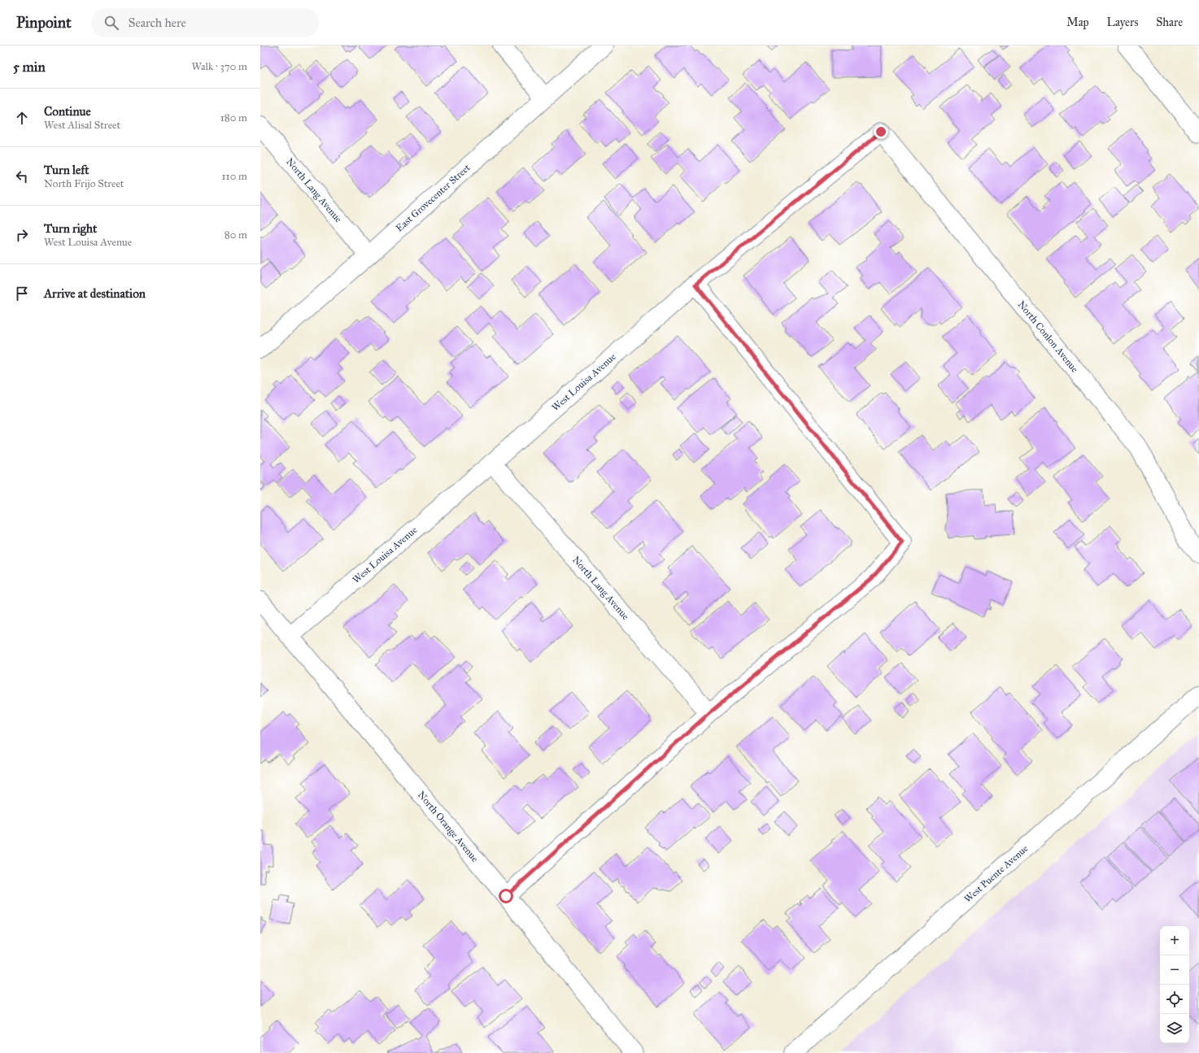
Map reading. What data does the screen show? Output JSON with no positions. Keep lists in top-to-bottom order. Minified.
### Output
{"streets":{"street":["North Lang Avenue","East Grovecenter Street","North Conlon Avenue","West Louisa Avenue","North Orange Avenue","West Puente Avenue"]},"crossings":[["North Lang Avenue","East Grovecenter Street"],["North Lang Avenue","West Louisa Avenue"],["North Conlon Avenue","West Louisa Avenue"],["West Louisa Avenue","North Orange Avenue"]],"page":{"header":"Pinpoint","search":"Search here","nav":["Map","Layers","Share"],"heading":["5 min","Walk · 370 m"],"list":[["Continue","West Alisal Street","180 m"],["Turn left","North Frijo Street","110 m"],["Turn right","West Louisa Avenue","80 m"],"Arrive at destination"],"map_buttons":["+","−"]}}
